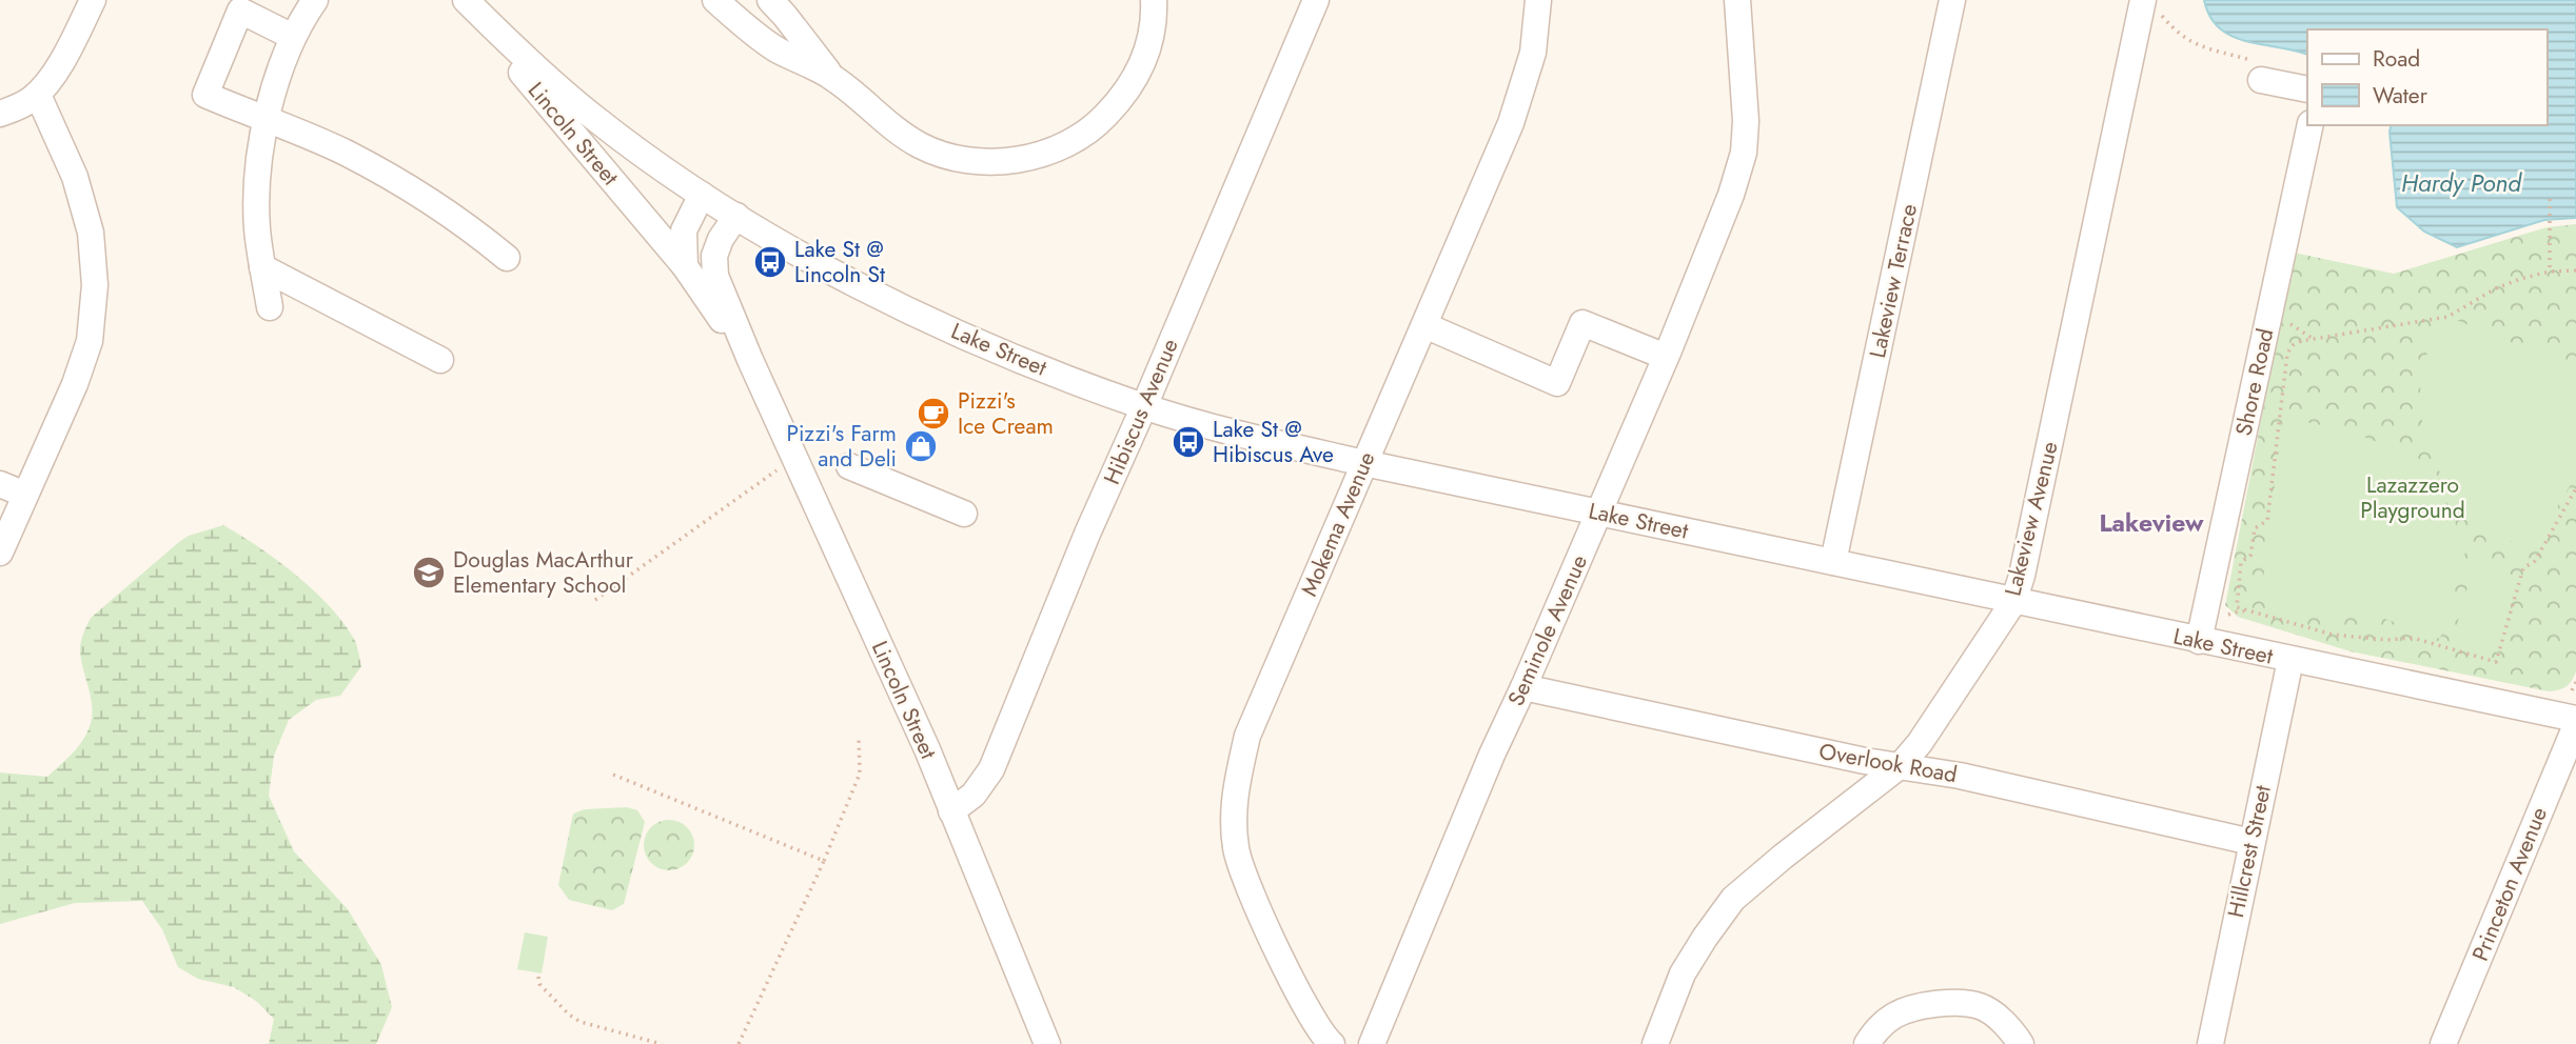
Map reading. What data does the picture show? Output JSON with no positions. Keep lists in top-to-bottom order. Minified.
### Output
{"streets":{"street":["Lincoln Street","Lakeview Terrace","Lake Street","Shore Road","Hibiscus Avenue","Lakeview Avenue","Mokema Avenue","Seminole Avenue","Overlook Road","Hillcrest Street","Princeton Avenue"]},"crossings":[["Lincoln Street","Lake Street"],["Lincoln Street","Hibiscus Avenue"],["Lakeview Terrace","Lake Street"],["Lake Street","Shore Road"],["Lake Street","Hibiscus Avenue"],["Lake Street","Lakeview Avenue"],["Lake Street","Mokema Avenue"],["Lake Street","Seminole Avenue"],["Lake Street","Hillcrest Street"],["Lakeview Avenue","Overlook Road"],["Seminole Avenue","Overlook Road"],["Overlook Road","Hillcrest Street"]],"districts":["Lakeview"],"water":["Hardy Pond"],"parks":["Lazazzero Playground"],"places":{"bus stop":["Lake St @ Lincoln St","Lake St @ Hibiscus Ave"],"cafe":["Pizzi's Ice Cream"],"shop":["Pizzi's Farm and Deli"],"school or university":["Douglas MacArthur Elementary School"]},"legend":["Road","Water"]}
